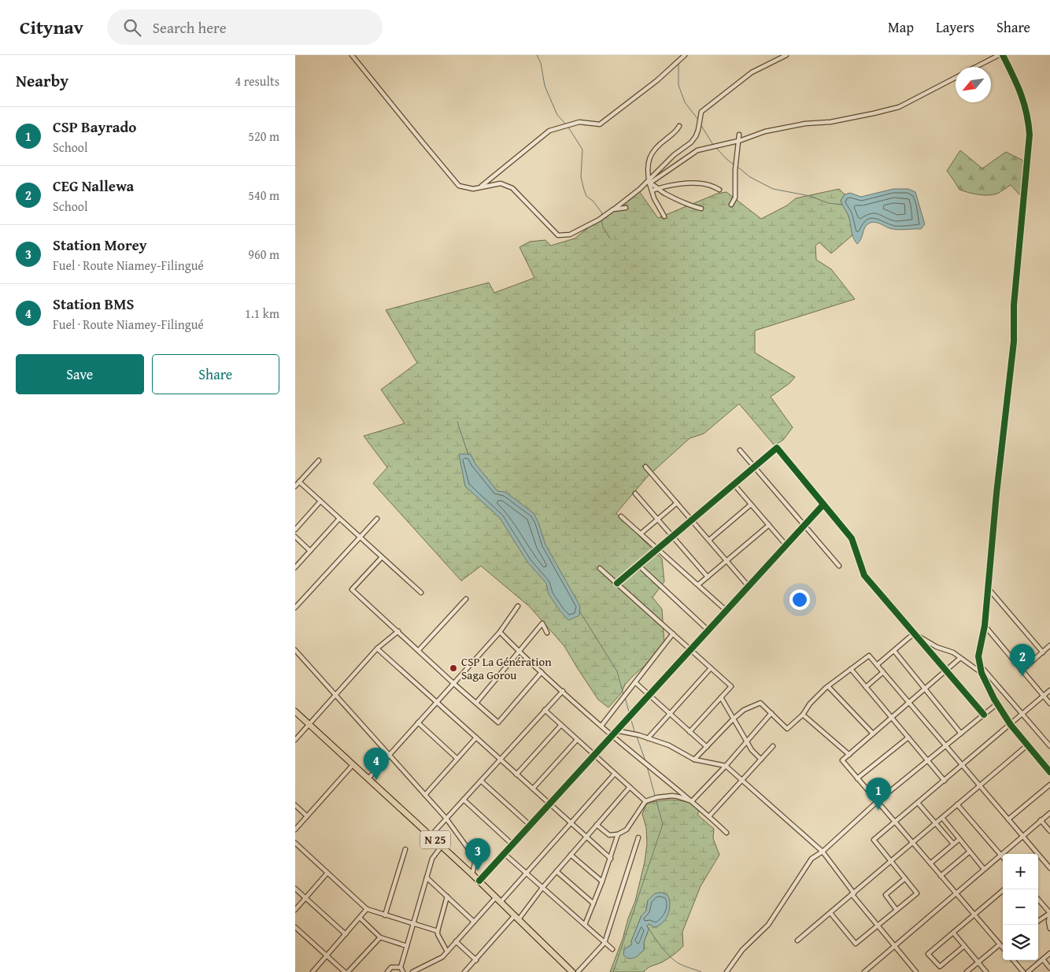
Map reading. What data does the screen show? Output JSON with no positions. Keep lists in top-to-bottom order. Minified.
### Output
{"streets":{"main road":["N 25"]},"places":["CSP La Génération Saga Gorou"],"north":"bottom left","page":{"header":"Citynav","search":"Search here","nav":["Map","Layers","Share"],"heading":["Nearby","4 results"],"list":[{"mark":"1","name":"CSP Bayrado","note":"School","value":"520 m"},{"mark":"2","name":"CEG Nallewa","note":"School","value":"540 m"},{"mark":"3","name":"Station Morey","note":"Fuel · Route Niamey-Filingué","value":"960 m"},{"mark":"4","name":"Station BMS","note":"Fuel · Route Niamey-Filingué","value":"1.1 km"}],"buttons":["Save","Share"],"pins":["2","4","1","3"],"map_buttons":["+","−"]}}
